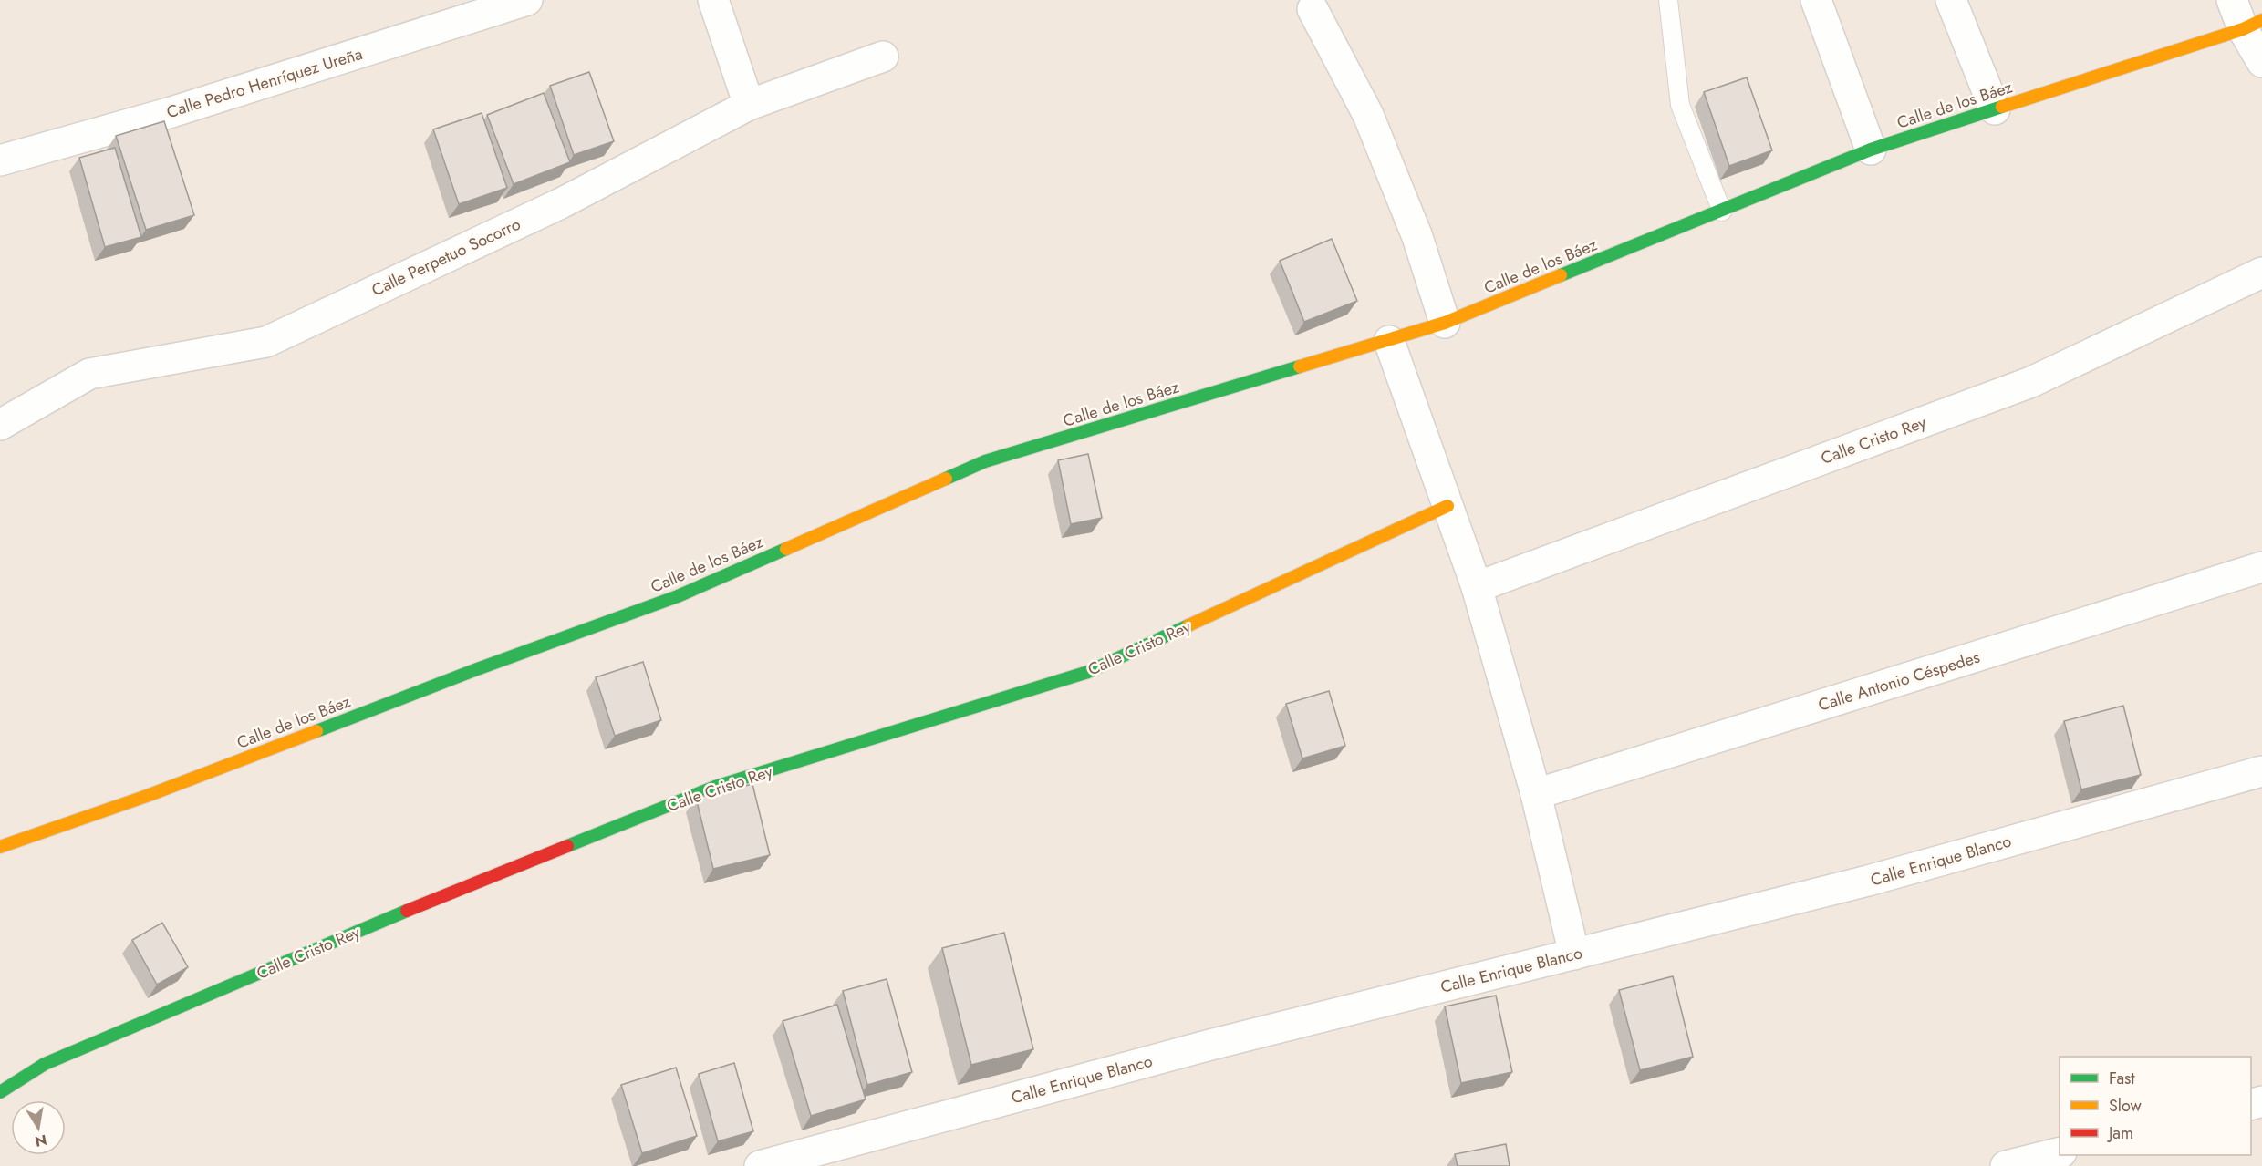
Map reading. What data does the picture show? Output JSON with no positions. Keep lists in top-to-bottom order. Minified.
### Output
{"streets":{"street":["Calle Pedro Henríquez Ureña","Calle de los Báez","Calle Perpetuo Socorro","Calle Cristo Rey","Calle Antonio Céspedes","Calle Enrique Blanco"]},"legend":["Fast","Slow","Jam"],"north":"bottom"}
